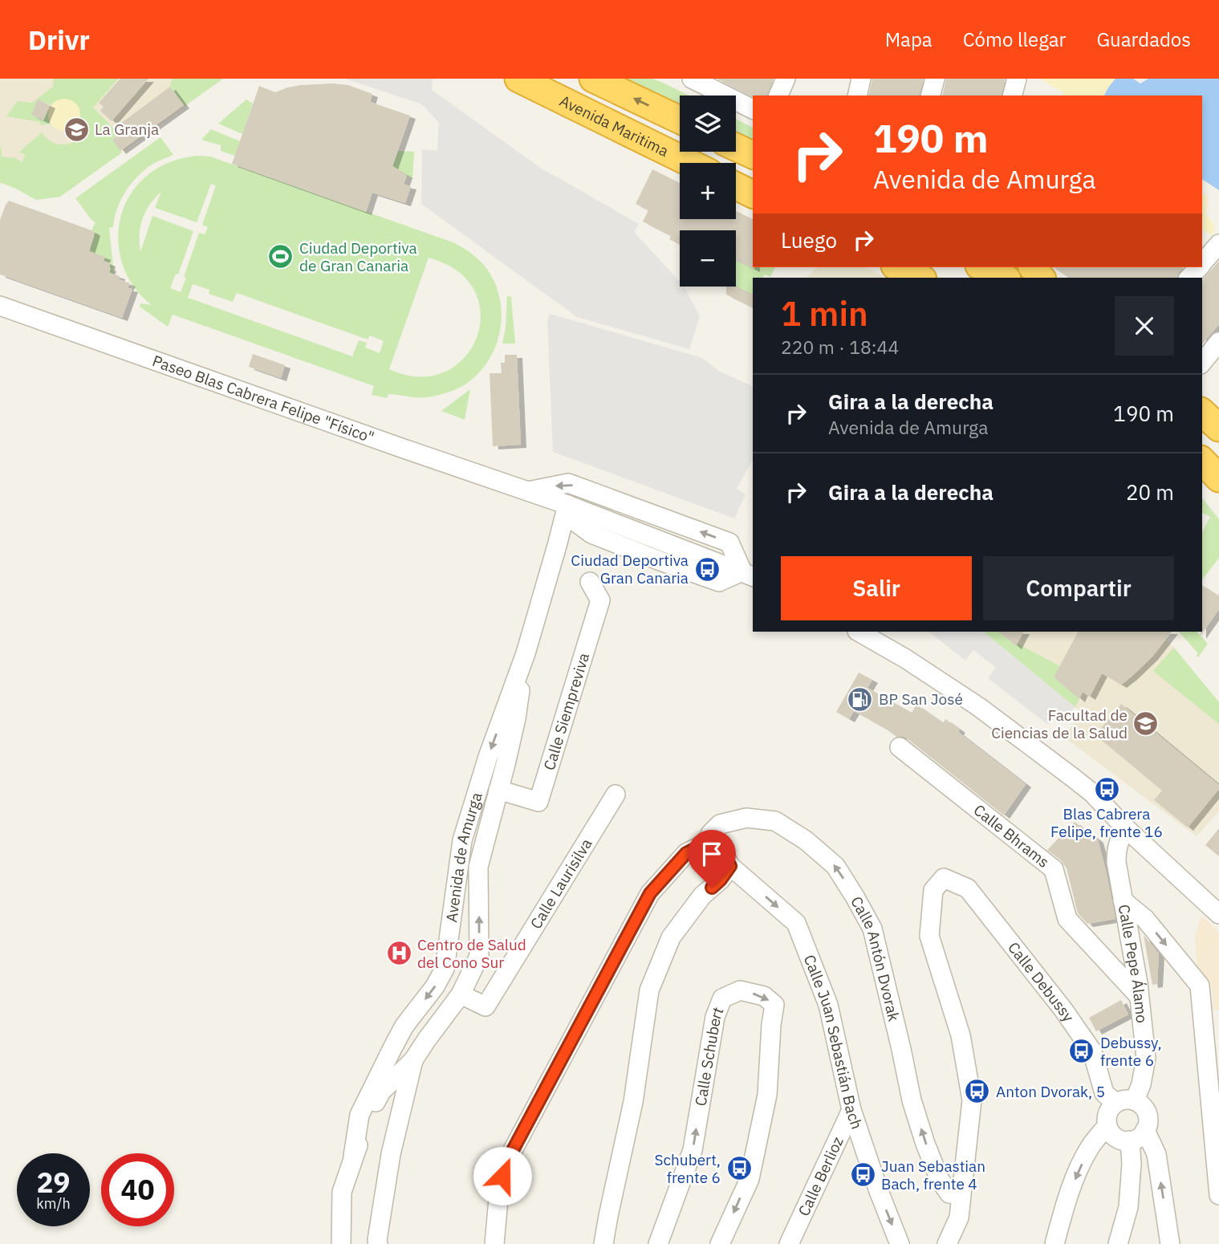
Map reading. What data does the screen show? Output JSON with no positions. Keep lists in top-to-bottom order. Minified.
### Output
{"streets":{"highway":["Avenida Maritima"],"street":["Paseo Blas Cabrera Felipe \"Físico\"","Calle Siempreviva","Calle Bhrams","Avenida de Amurga","Calle Laurisilva","Calle Antón Dvorak","Calle Pepe Álamo","Calle Debussy","Calle Juan Sebastián Bach","Calle Schubert","Calle Berlioz"]},"crossings":[["Paseo Blas Cabrera Felipe \"Físico\"","Avenida de Amurga"],["Calle Siempreviva","Avenida de Amurga"],["Calle Bhrams","Calle Pepe Álamo"],["Avenida de Amurga","Calle Laurisilva"],["Calle Antón Dvorak","Calle Debussy"],["Calle Pepe Álamo","Calle Debussy"],["Calle Juan Sebastián Bach","Calle Berlioz"]],"one_way":["Calle Antón Dvorak","Calle Juan Sebastián Bach"],"places":{"school or university":["La Granja","Facultad de Ciencias de la Salud"],"sports":["Ciudad Deportiva de Gran Canaria"],"bus stop":["Ciudad Deportiva Gran Canaria","Blas Cabrera Felipe, frente 16","Debussy, frente 6","Anton Dvorak, 5","Schubert, frente 6","Juan Sebastian Bach, frente 4"],"fuel station":["BP San José"],"hospital":["Centro de Salud del Cono Sur"]},"page":{"header":"Drivr","nav":["Mapa","Cómo llegar","Guardados"],"map_buttons":["+","−"],"turn":["190 m","Avenida de Amurga"],"then":"Luego","heading":["1 min","220 m · 18:44"],"list":[{"name":"Gira a la derecha","note":"Avenida de Amurga","value":"190 m"},{"name":"Gira a la derecha","value":"20 m"}],"buttons":["Salir","Compartir"],"speed":"29 km/h","limit":"40"}}
